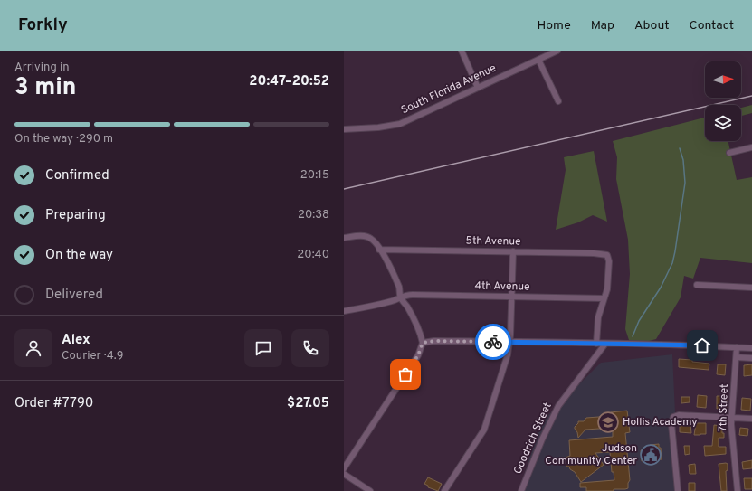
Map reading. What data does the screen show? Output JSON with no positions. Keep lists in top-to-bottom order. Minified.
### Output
{"streets":{"street":["South Florida Avenue","5th Avenue","4th Avenue","7th Street","Goodrich Street"]},"crossings":[["5th Avenue","4th Avenue"]],"places":{"school or university":["Hollis Academy"],"public building":["Judson Community Center"]},"north":"right","page":{"header":"Forkly","nav":["Home","Map","About","Contact"],"heading":["3 min","Arriving in","20:47–20:52"],"panel":["Alex","Courier · 4.9","Order #7790","$27.05"],"bar":"On the way · 290 m","list":[["Confirmed","20:15"],["Preparing","20:38"],["On the way","20:40"],"Delivered"]}}
